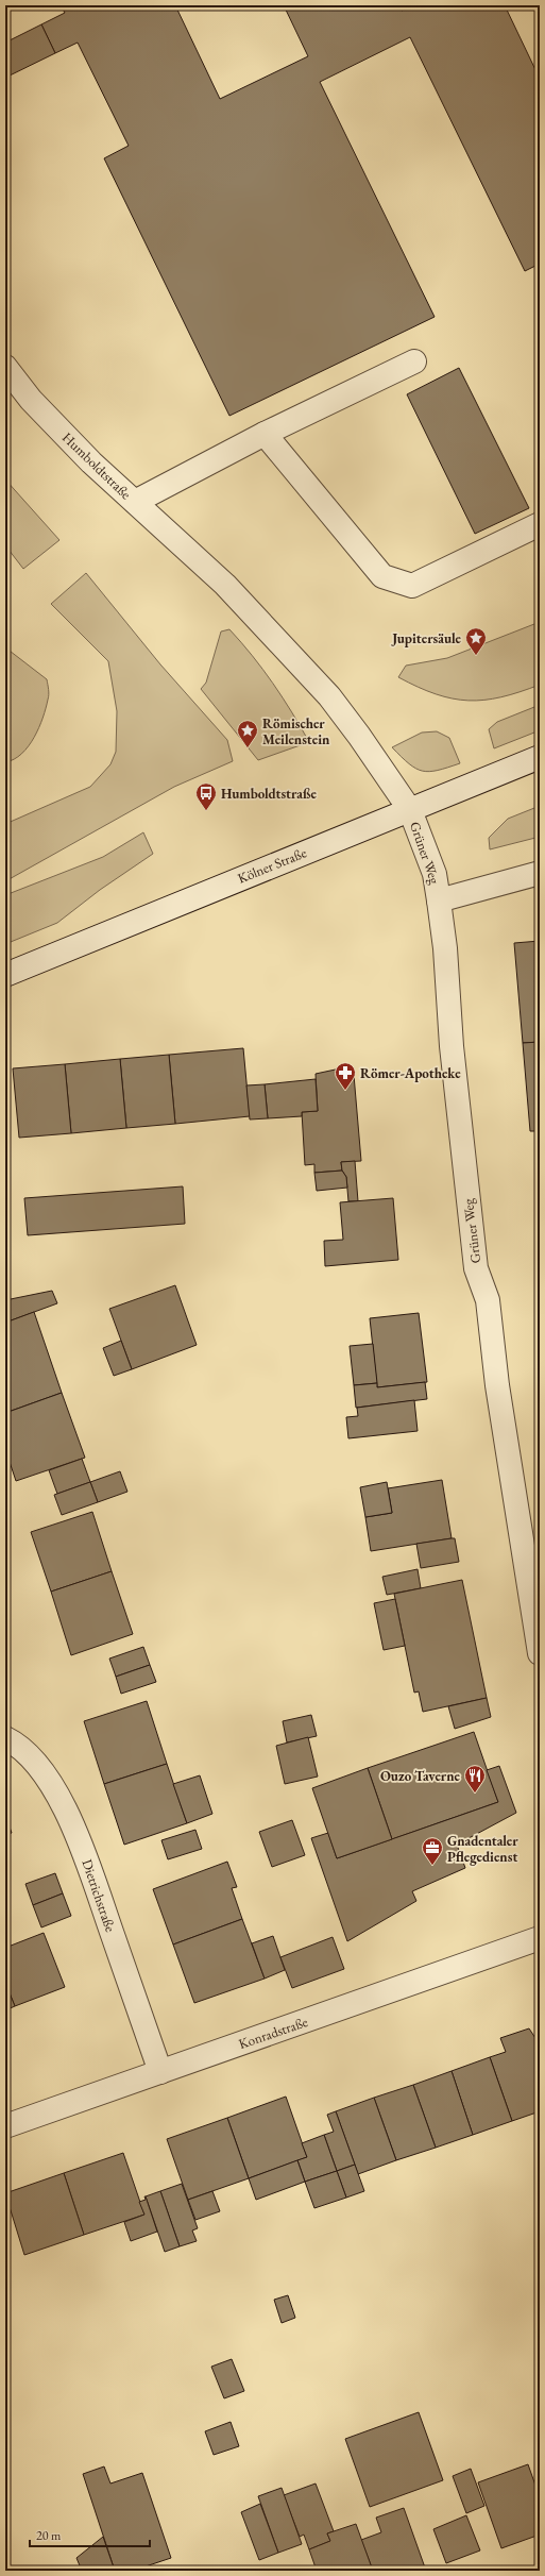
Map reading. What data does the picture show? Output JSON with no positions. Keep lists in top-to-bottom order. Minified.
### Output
{"streets":{"street":["Humboldtstraße","Grüner Weg","Kölner Straße","Dietrichstraße","Konradstraße"]},"crossings":[["Humboldtstraße","Grüner Weg"],["Humboldtstraße","Kölner Straße"],["Grüner Weg","Kölner Straße"],["Dietrichstraße","Konradstraße"]],"places":{"place":["Jupitersäule","Römischer Meilenstein"],"bus stop":["Humboldtstraße"],"pharmacy":["Römer-Apotheke"],"restaurant":["Ouzo Taverne"],"office":["Gnadentaler Pflegedienst"]},"scale_bar":"20 m"}
